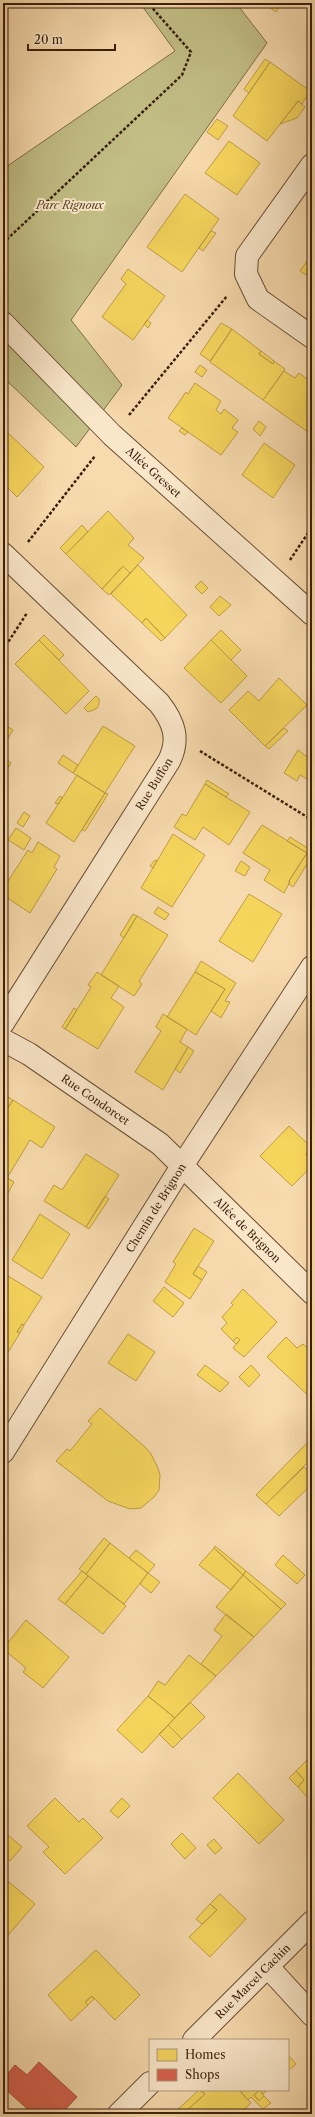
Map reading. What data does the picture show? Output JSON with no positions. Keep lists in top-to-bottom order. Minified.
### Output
{"streets":{"street":["Allée Gresset","Rue Buffon","Rue Condorcet","Chemin de Brignon","Allée de Brignon","Rue Marcel Cachin"]},"crossings":[["Rue Condorcet","Chemin de Brignon"],["Rue Condorcet","Allée de Brignon"],["Chemin de Brignon","Allée de Brignon"]],"parks":["Parc Rignoux"],"legend":["Homes","Shops"],"scale_bar":"20 m"}
